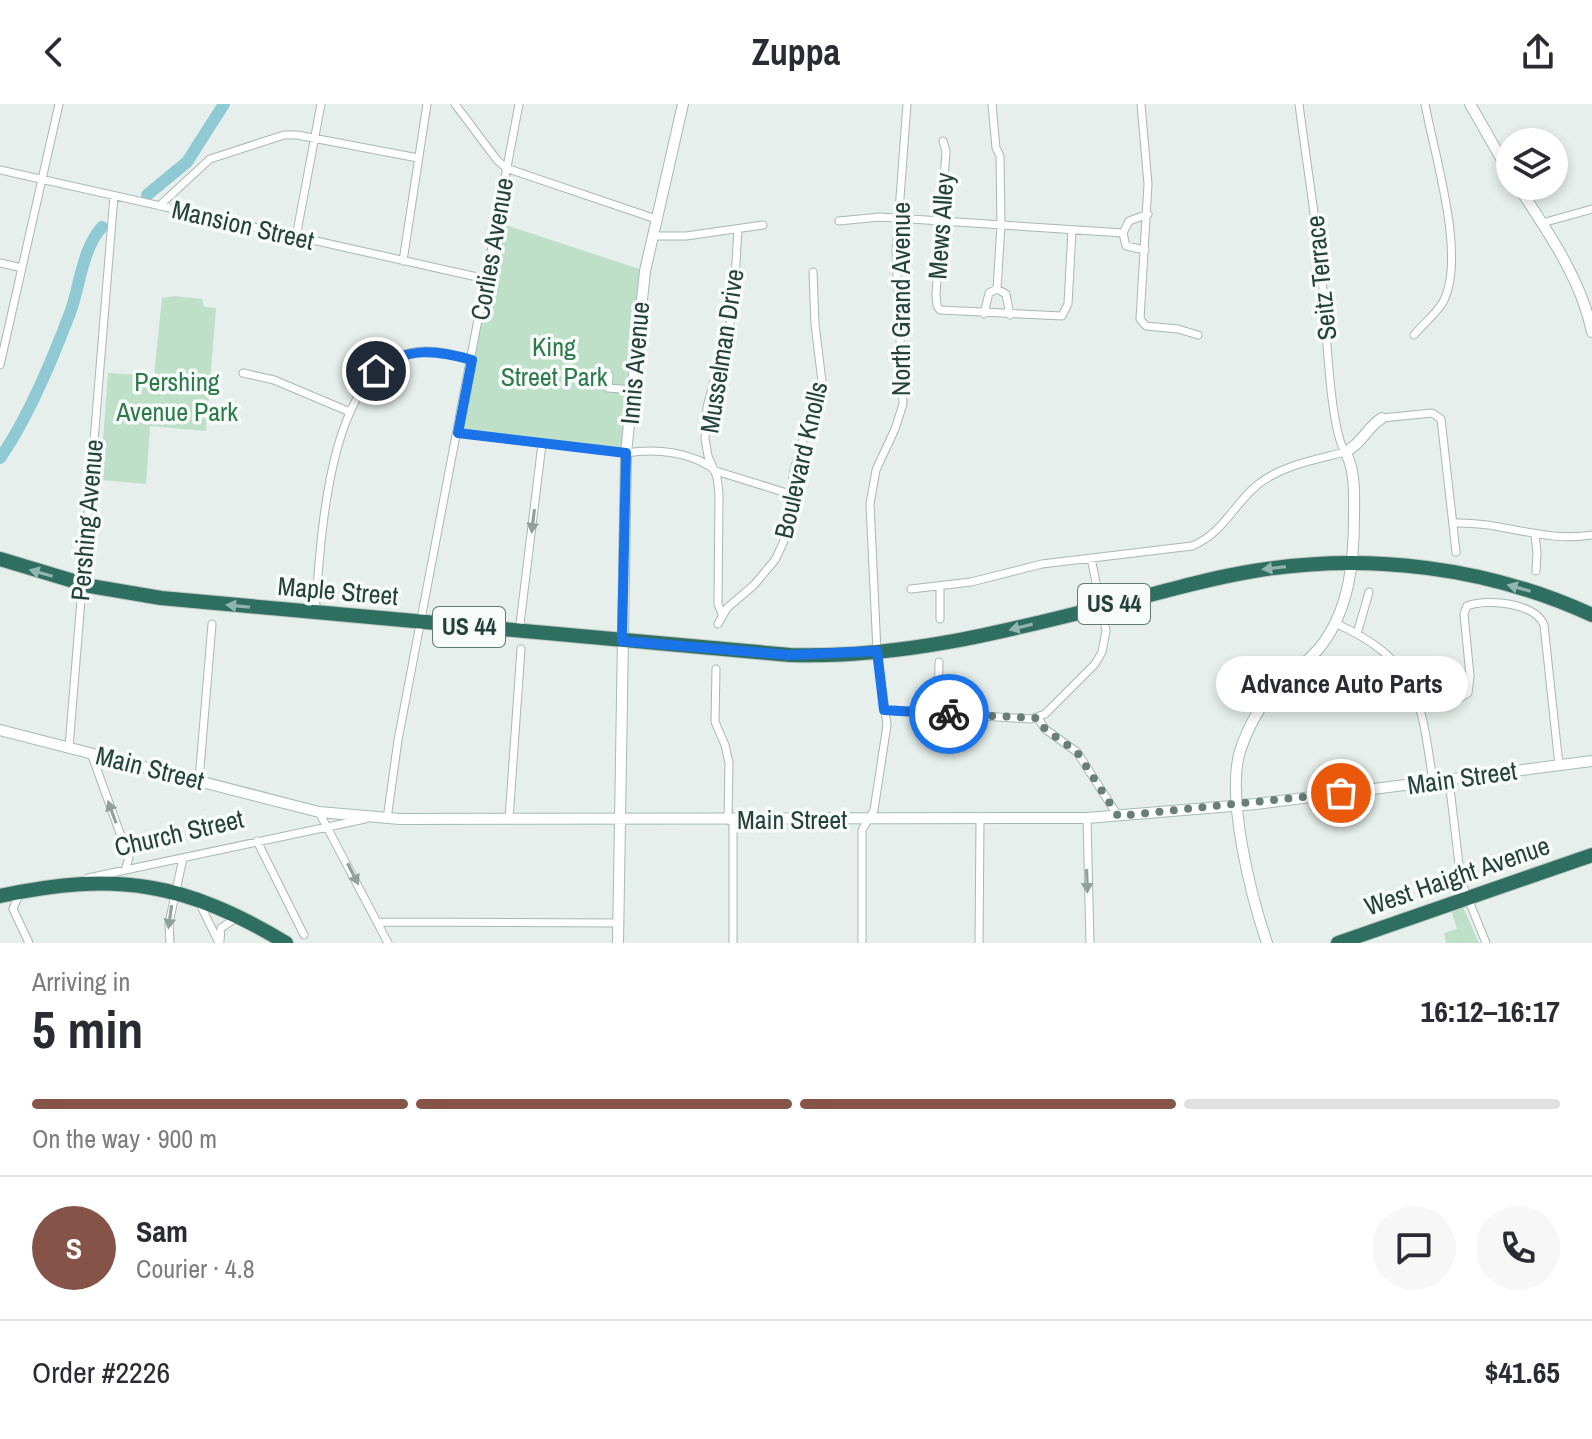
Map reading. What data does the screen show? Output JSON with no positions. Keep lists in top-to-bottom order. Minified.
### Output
{"streets":{"highway":["Maple Street","US 44","Church Street","West Haight Avenue"],"street":["Mansion Street","Mews Alley","Corlies Avenue","Seitz Terrace","North Grand Avenue","Musselman Drive","Innis Avenue","Boulevard Knolls","Pershing Avenue","Main Street"]},"crossings":[["Mansion Street","Corlies Avenue"],["Mansion Street","Pershing Avenue"],["Corlies Avenue","Maple Street"],["Corlies Avenue","Main Street"],["North Grand Avenue","Maple Street"],["North Grand Avenue","US 44"],["North Grand Avenue","Main Street"],["Musselman Drive","Boulevard Knolls"],["Innis Avenue","Maple Street"],["Innis Avenue","Main Street"],["Pershing Avenue","Maple Street"],["Pershing Avenue","US 44"],["Pershing Avenue","Main Street"],["Maple Street","US 44"],["Main Street","Church Street"]],"parks":["King Street Park","Pershing Avenue Park"],"places":["Advance Auto Parts"],"page":{"header":"Zuppa","bubble":"Advance Auto Parts","heading":["5 min","Arriving in","16:12–16:17"],"panel":["Sam","Courier · 4.8","Order #2226","$41.65"],"bar":"On the way · 900 m","round":"S"}}
